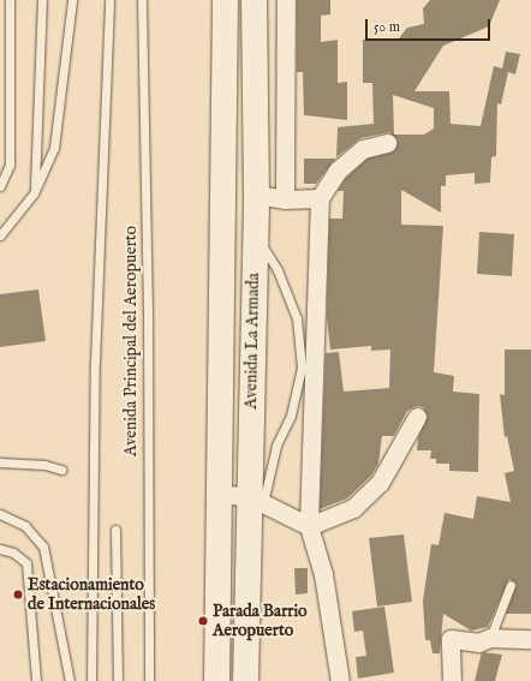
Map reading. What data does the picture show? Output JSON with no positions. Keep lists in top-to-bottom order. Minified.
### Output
{"streets":{"main road":["Avenida La Armada"],"lane":["Avenida Principal del Aeropuerto"]},"places":["Estacionamiento de Internacionales","Parada Barrio Aeropuerto"],"scale_bar":"50 m"}
